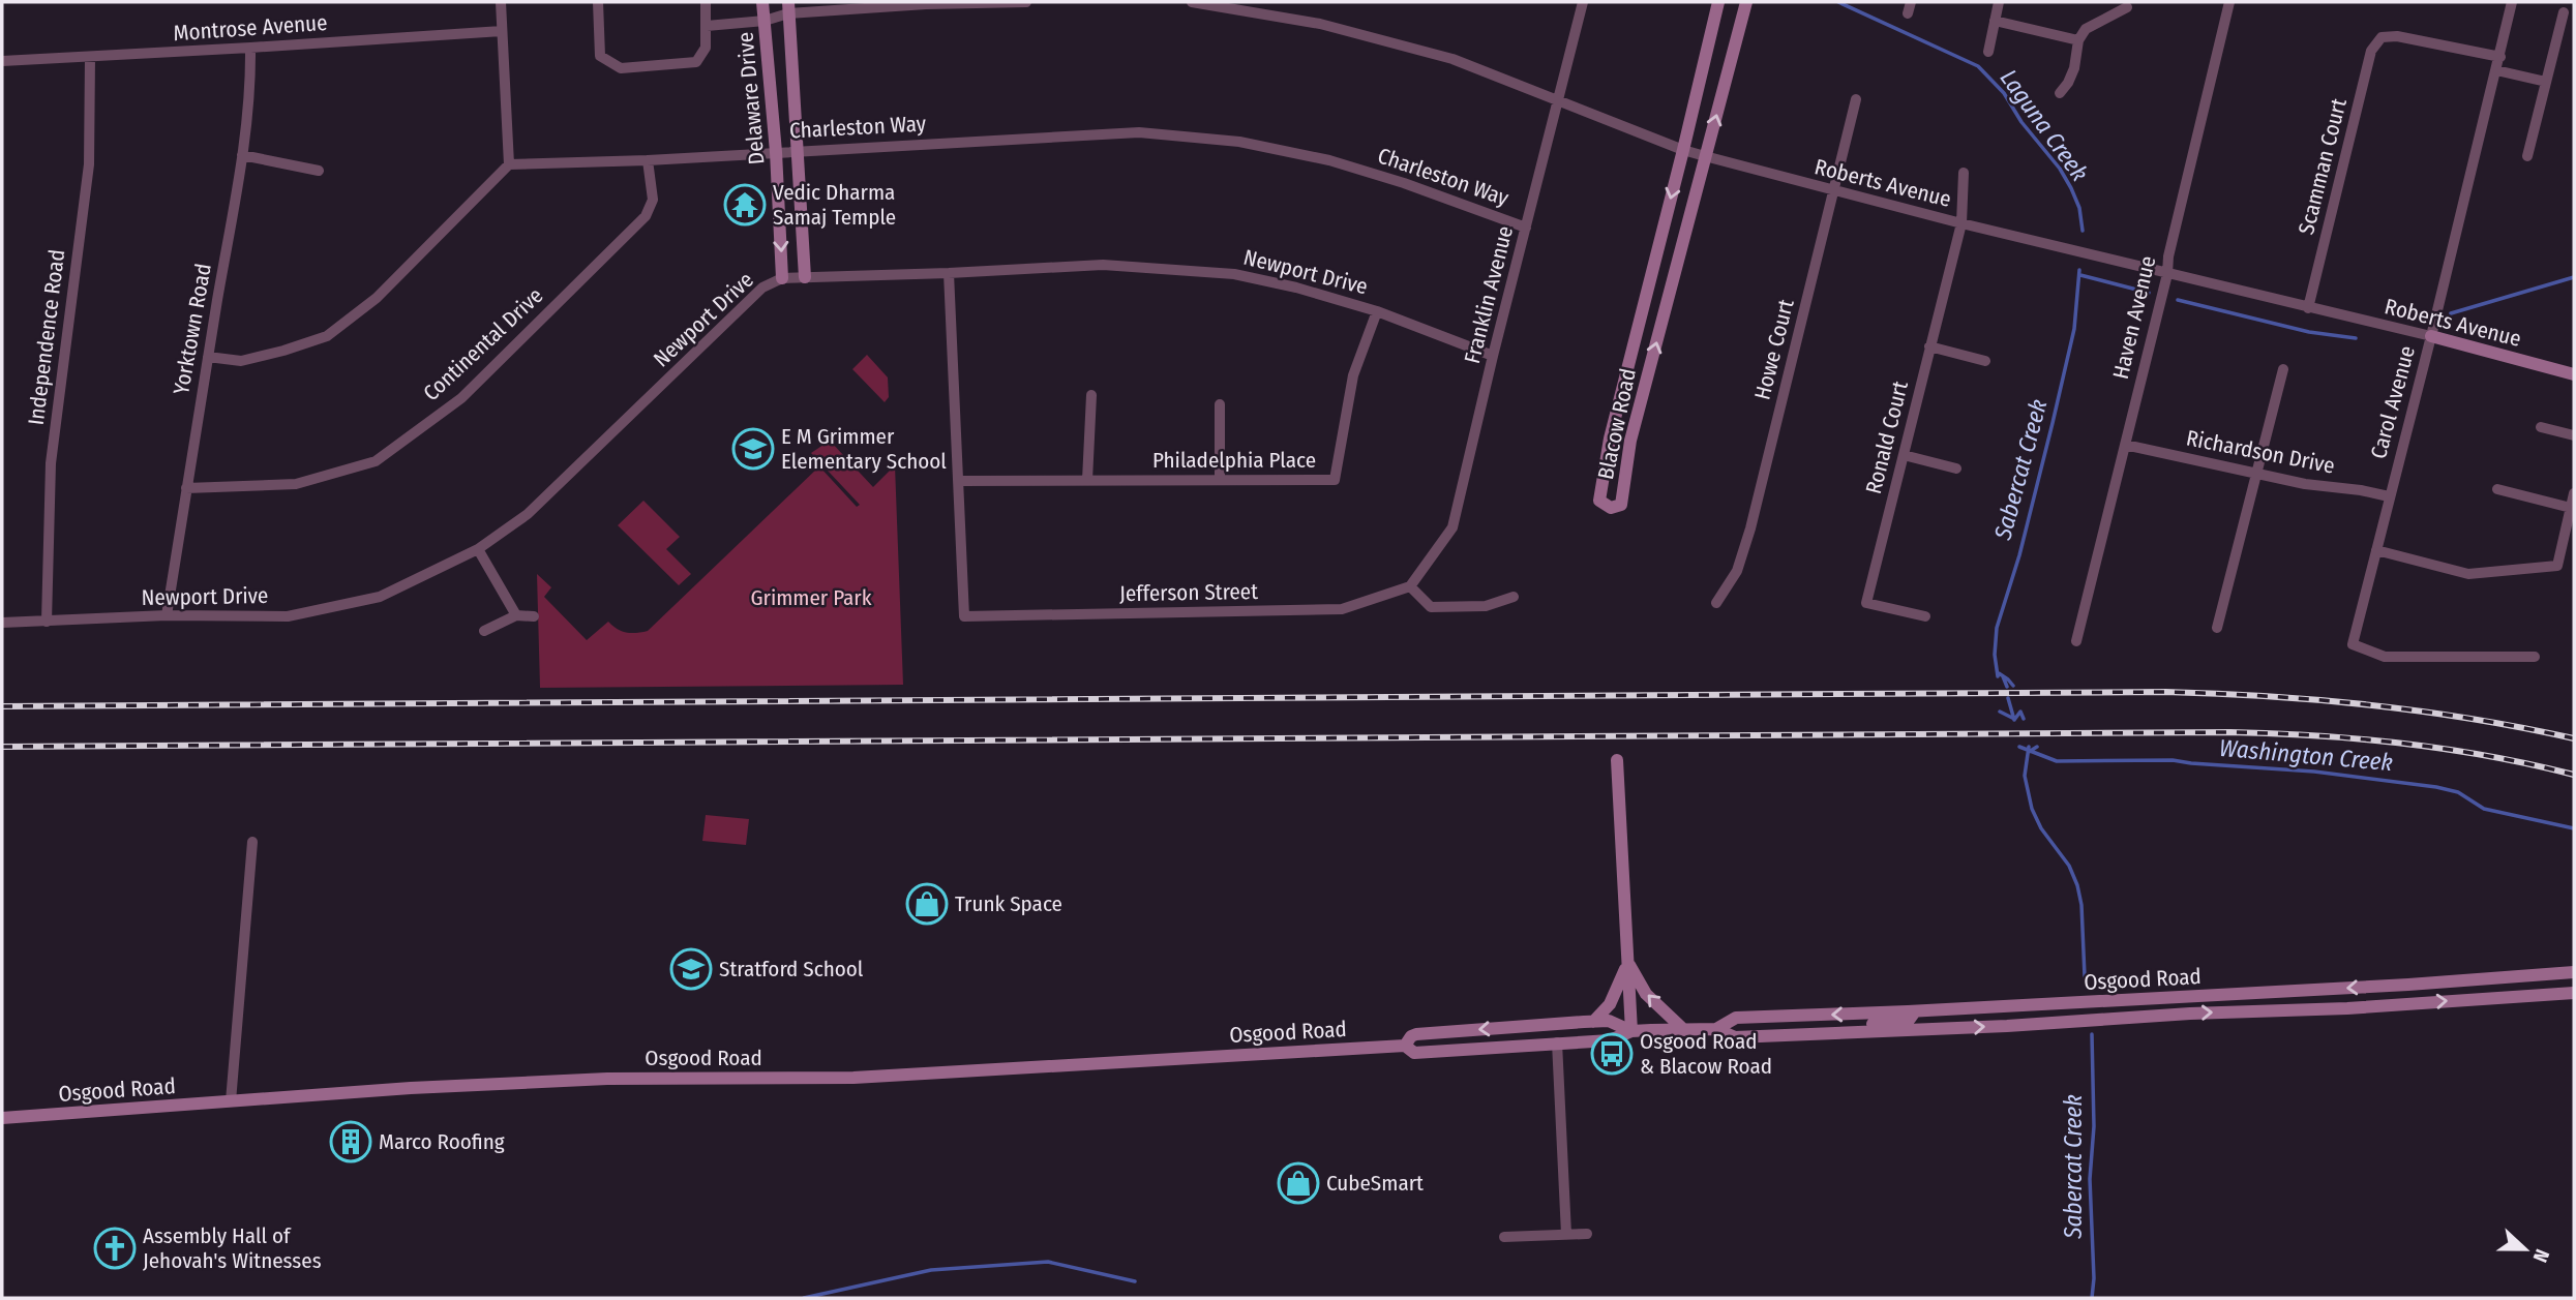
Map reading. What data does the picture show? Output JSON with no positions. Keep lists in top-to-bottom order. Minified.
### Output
{"streets":{"main road":["Delaware Drive","Roberts Avenue","Blacow Road","Osgood Road"],"street":["Montrose Avenue","Charleston Way","Scamman Court","Newport Drive","Franklin Avenue","Haven Avenue","Yorktown Road","Independence Road","Continental Drive","Howe Court","Carol Avenue","Ronald Court","Richardson Drive","Philadelphia Place","Jefferson Street"]},"crossings":[["Montrose Avenue","Yorktown Road"],["Montrose Avenue","Independence Road"],["Delaware Drive","Charleston Way"],["Delaware Drive","Newport Drive"],["Charleston Way","Franklin Avenue"],["Charleston Way","Continental Drive"],["Scamman Court","Roberts Avenue"],["Scamman Court","Carol Avenue"],["Roberts Avenue","Franklin Avenue"],["Roberts Avenue","Haven Avenue"],["Roberts Avenue","Howe Court"],["Roberts Avenue","Carol Avenue"],["Roberts Avenue","Blacow Road"],["Roberts Avenue","Ronald Court"],["Newport Drive","Franklin Avenue"],["Newport Drive","Yorktown Road"],["Newport Drive","Independence Road"],["Newport Drive","Philadelphia Place"],["Franklin Avenue","Jefferson Street"],["Haven Avenue","Richardson Drive"],["Yorktown Road","Continental Drive"],["Carol Avenue","Richardson Drive"],["Philadelphia Place","Jefferson Street"]],"water":["Laguna Creek","Sabercat Creek","Washington Creek"],"parks":["Grimmer Park"],"places":{"temple":["Vedic Dharma Samaj Temple"],"school or university":["E M Grimmer Elementary School","Stratford School"],"shop":["Trunk Space","CubeSmart"],"bus stop":["Osgood Road & Blacow Road"],"building":["Marco Roofing"],"church":["Assembly Hall of Jehovah's Witnesses"]},"north":"right"}
